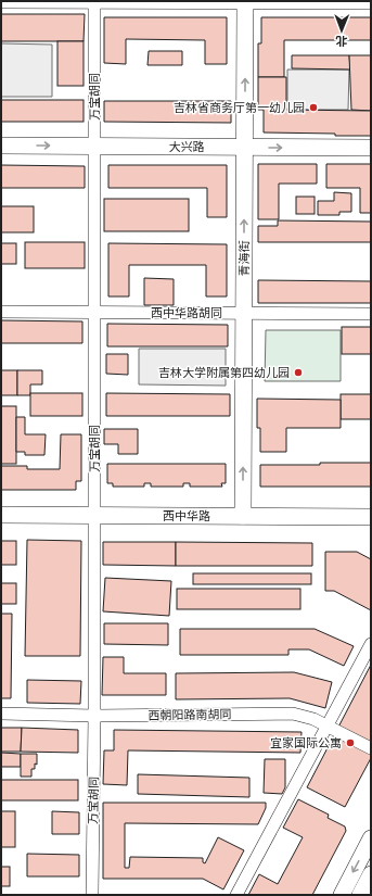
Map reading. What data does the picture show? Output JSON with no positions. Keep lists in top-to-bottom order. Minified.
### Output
{"streets":{"street":["万宝胡同","大兴路","青海街","西中华路胡同","西中华路","西朝阳路南胡同"]},"crossings":[["万宝胡同","大兴路"],["万宝胡同","西中华路胡同"],["万宝胡同","西中华路"],["万宝胡同","西朝阳路南胡同"],["大兴路","青海街"],["青海街","西中华路胡同"],["青海街","西中华路"]],"one_way":["青海街"],"places":["吉林省商务厅第一幼儿园","吉林大学附属第四幼儿园","宜家国际公寓"],"north":"bottom"}
